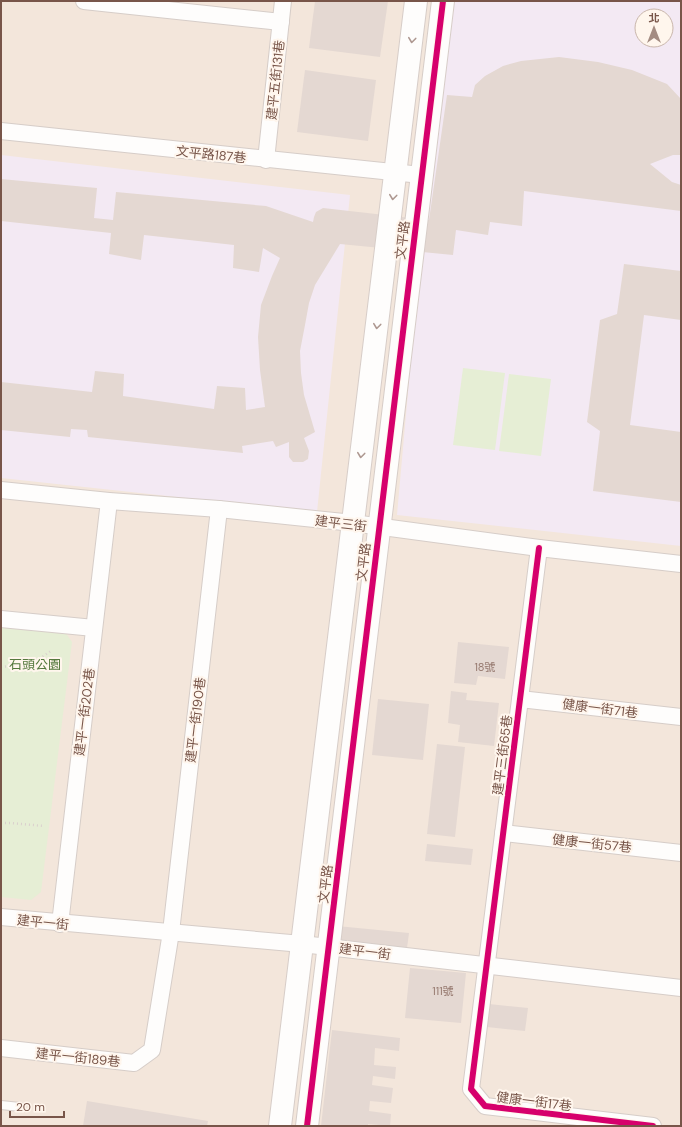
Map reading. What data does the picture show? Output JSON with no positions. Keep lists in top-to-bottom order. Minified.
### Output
{"streets":{"street":["建平五街131巷","文平路187巷","文平路","建平三街","健康一街71巷","建平一街202巷","建平一街190巷","建平三街65巷","健康一街57巷","建平一街","建平一街189巷","健康一街17巷"]},"crossings":[["建平五街131巷","文平路187巷"],["文平路187巷","文平路"],["文平路","建平三街"],["文平路","建平一街"],["建平三街","建平一街202巷"],["建平三街","建平一街190巷"],["建平三街","建平三街65巷"],["健康一街71巷","建平三街65巷"],["建平一街202巷","建平一街"],["建平一街190巷","建平一街"],["建平一街190巷","建平一街189巷"],["建平三街65巷","健康一街57巷"],["建平三街65巷","建平一街"],["建平三街65巷","健康一街17巷"],["建平一街","建平一街189巷"],["建平一街","健康一街17巷"]],"parks":["石頭公園"],"house_numbers":["18號","111號"],"scale_bar":"20 m","north":"top"}
